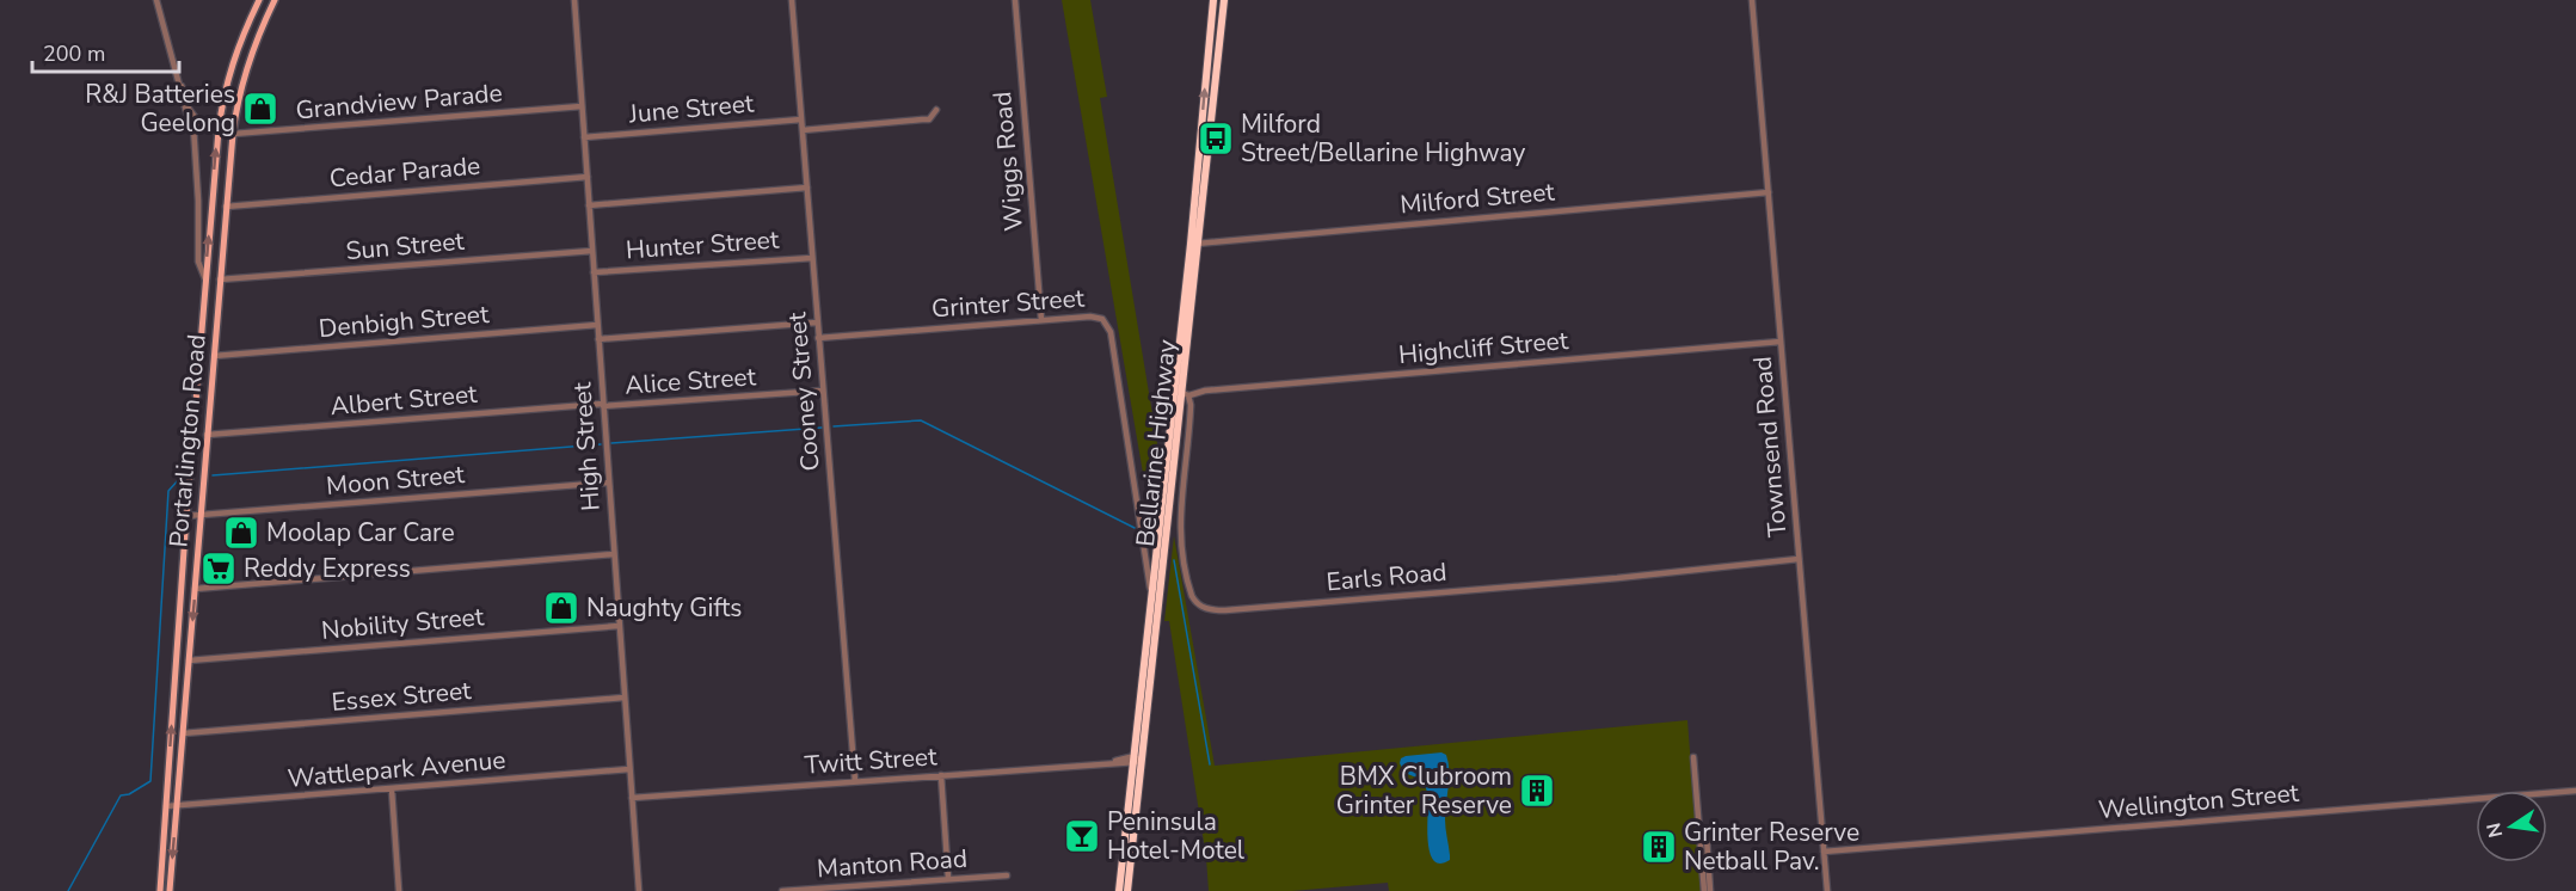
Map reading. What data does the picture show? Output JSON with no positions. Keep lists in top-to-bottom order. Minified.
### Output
{"streets":{"highway":["Bellarine Highway"],"main road":["Portarlington Road"],"street":["Grandview Parade","June Street","Wiggs Road","Cedar Parade","Milford Street","Hunter Street","Sun Street","Grinter Street","Denbigh Street","Highcliff Street","Alice Street","Cooney Street","Albert Street","High Street","Townsend Road","Moon Street","Earls Road","Nobility Street","Essex Street","Twitt Street","Wattlepark Avenue","Wellington Street","Manton Road"]},"crossings":[["Grandview Parade","Portarlington Road"],["Grandview Parade","High Street"],["June Street","Cooney Street"],["June Street","High Street"],["Wiggs Road","Grinter Street"],["Cedar Parade","Portarlington Road"],["Cedar Parade","High Street"],["Milford Street","Bellarine Highway"],["Milford Street","Townsend Road"],["Hunter Street","Cooney Street"],["Hunter Street","High Street"],["Sun Street","Portarlington Road"],["Sun Street","High Street"],["Grinter Street","Cooney Street"],["Grinter Street","Bellarine Highway"],["Denbigh Street","Portarlington Road"],["Denbigh Street","High Street"],["Highcliff Street","Bellarine Highway"],["Highcliff Street","Townsend Road"],["Highcliff Street","Earls Road"],["Alice Street","Cooney Street"],["Alice Street","Albert Street"],["Alice Street","High Street"],["Cooney Street","Twitt Street"],["Albert Street","Portarlington Road"],["Albert Street","High Street"],["Portarlington Road","Moon Street"],["Portarlington Road","Nobility Street"],["Portarlington Road","Essex Street"],["Portarlington Road","Wattlepark Avenue"],["Bellarine Highway","Earls Road"],["Bellarine Highway","Twitt Street"],["High Street","Moon Street"],["High Street","Nobility Street"],["High Street","Essex Street"],["High Street","Twitt Street"],["High Street","Wattlepark Avenue"],["Townsend Road","Earls Road"],["Townsend Road","Wellington Street"]],"places":{"shop":["R&J Batteries Geelong","Moolap Car Care","Naughty Gifts"],"bus stop":["Milford Street/Bellarine Highway"],"supermarket":["Reddy Express"],"building":["BMX Clubroom Grinter Reserve","Grinter Reserve Netball Pav."],"bar":["Peninsula Hotel-Motel"]},"scale_bar":"200 m","north":"left"}
